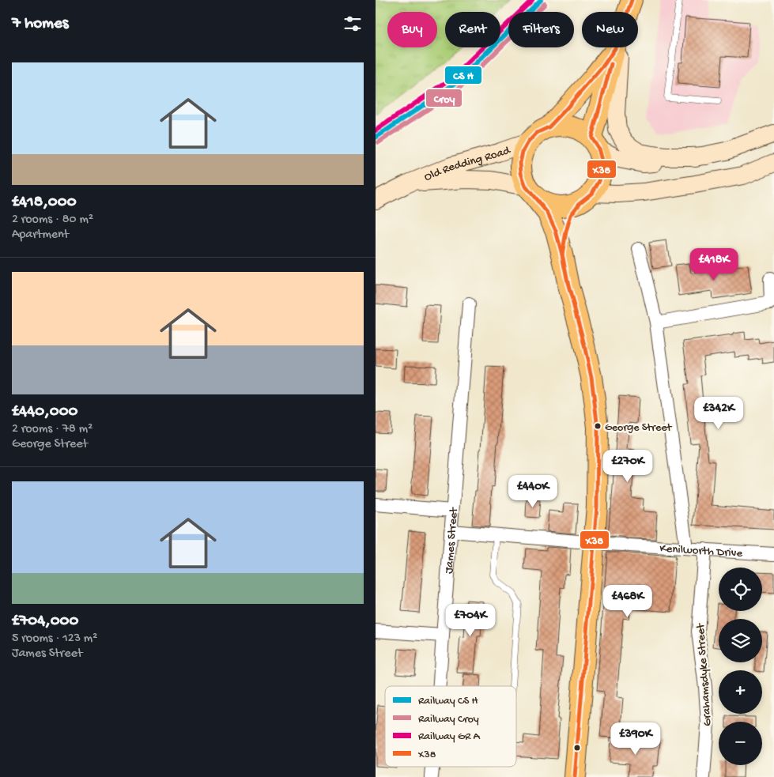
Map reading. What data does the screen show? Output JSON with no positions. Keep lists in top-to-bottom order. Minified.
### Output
{"streets":{"main road":["Old Redding Road"],"street":["James Street","Kenilworth Drive","Grahamsdyke Street"]},"crossings":[["Kenilworth Drive","Grahamsdyke Street"]],"places":["George Street"],"lines":["transit line X38","rail line Croy"],"legend":["Railway CS H","Railway Croy","Railway GR A","X38"],"page":{"heading":"7 homes","chip":["Buy","Rent","Filters","New"],"list":[{"name":"£418,000","note":"2 rooms · 80 m² · Apartment"},{"name":"£440,000","note":"2 rooms · 78 m² · George Street"},{"name":"£704,000","note":"5 rooms · 123 m² · James Street"}],"price":["£418K","£342K","£270K","£440K","£468K","£704K","£390K"],"map_buttons":["+","−"]}}
